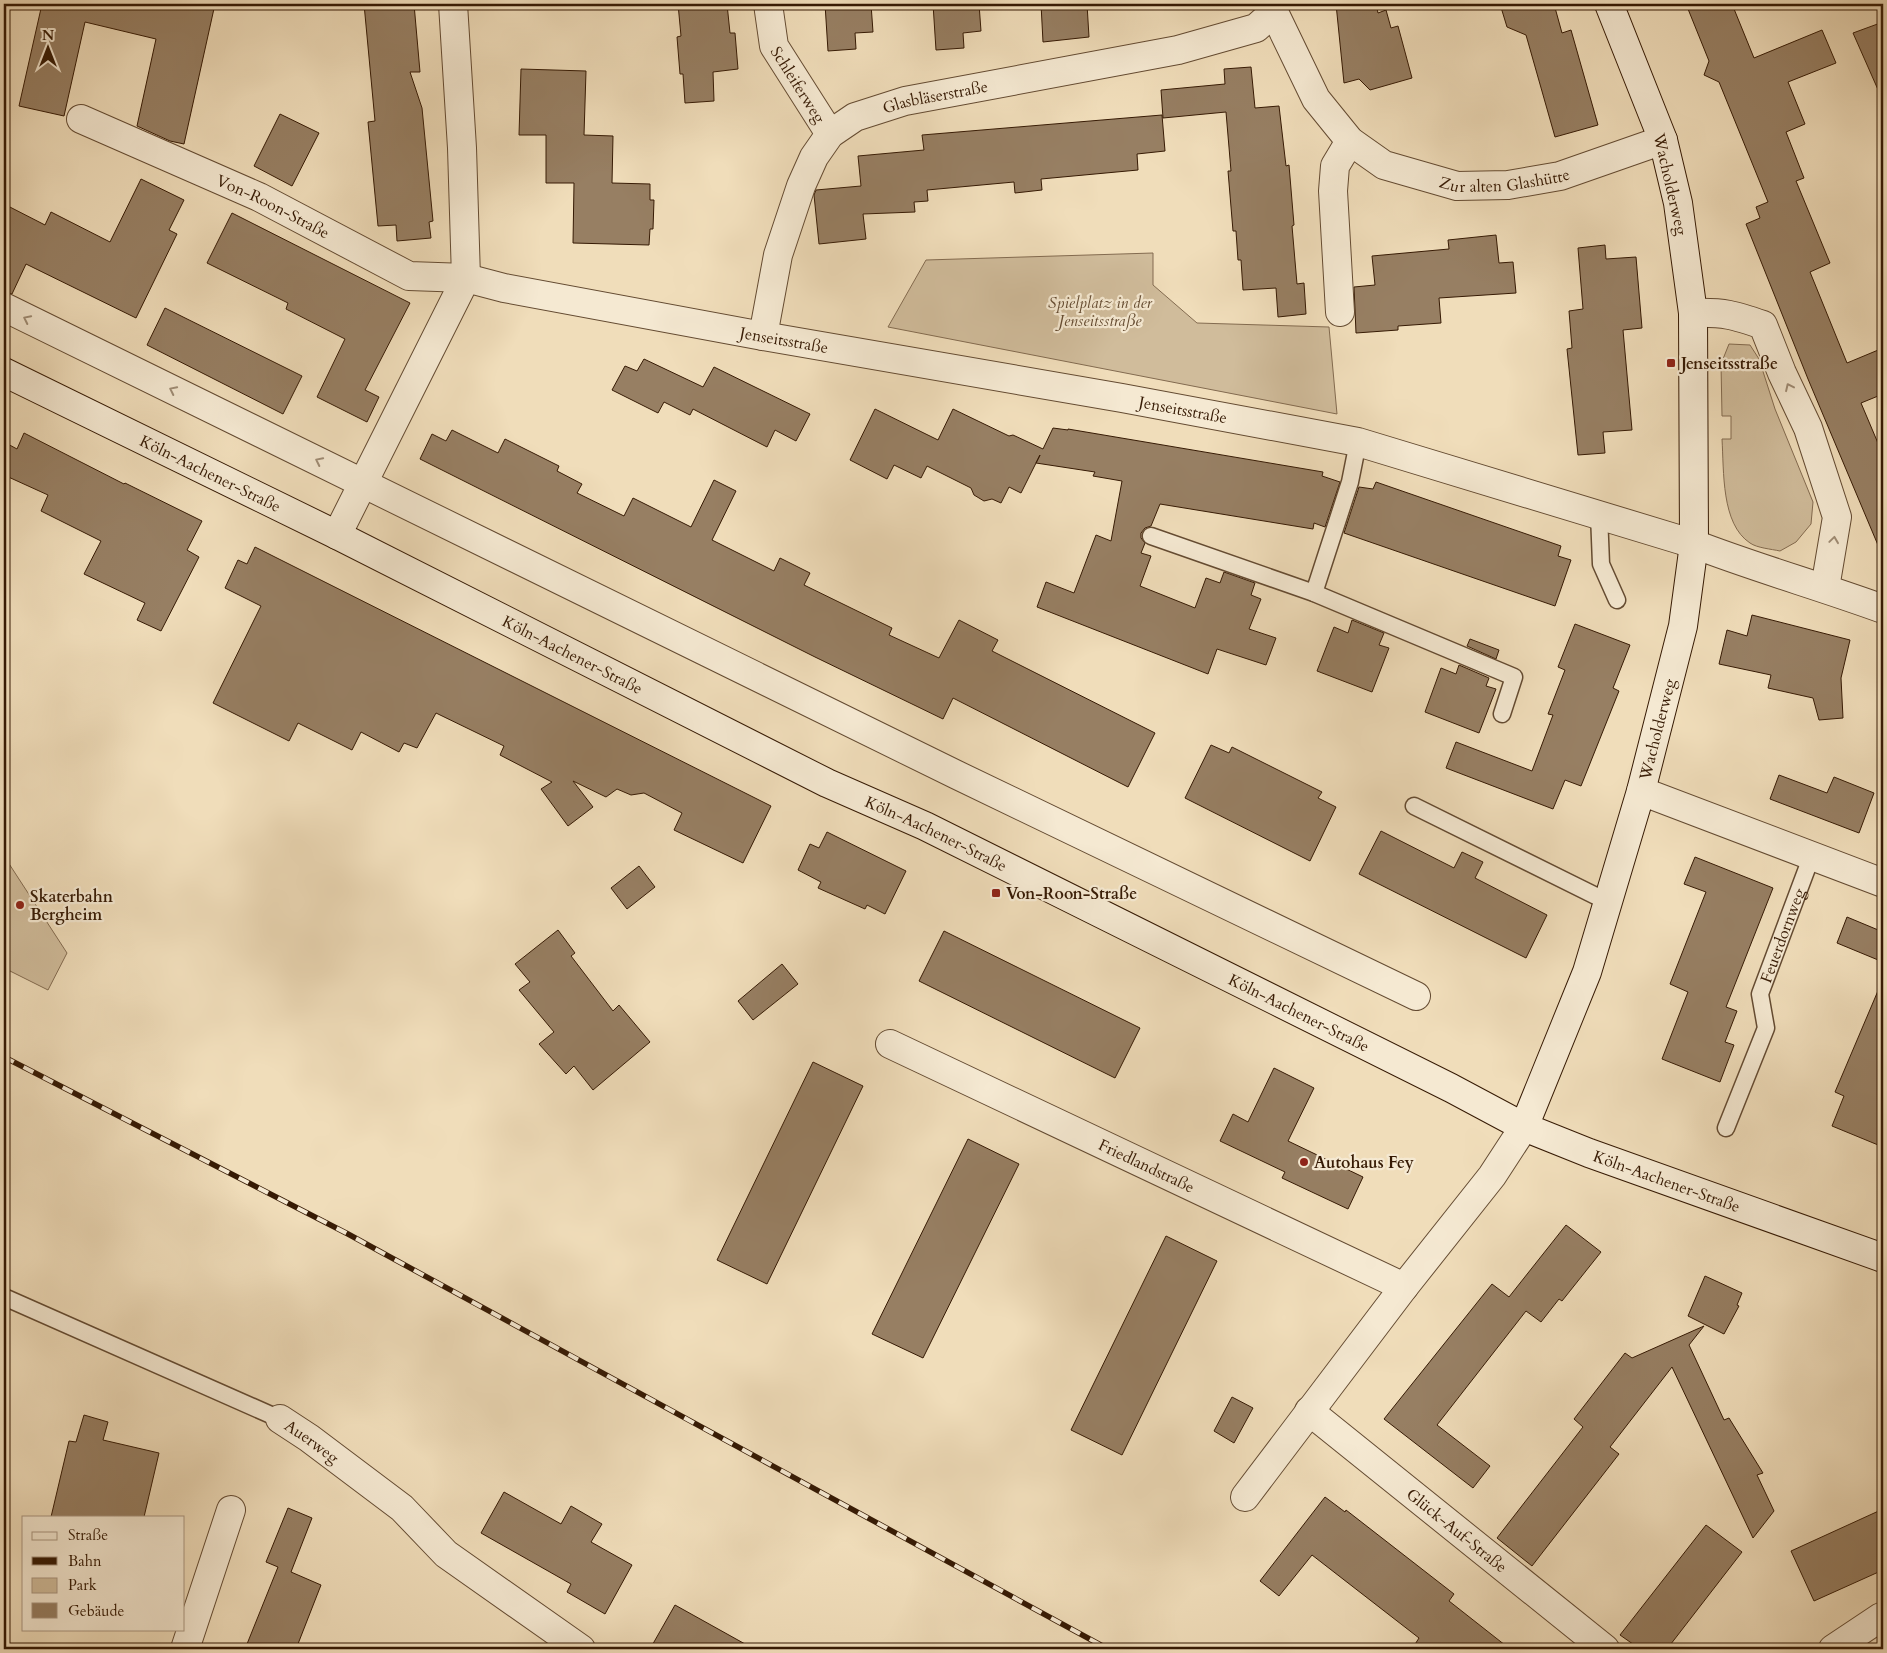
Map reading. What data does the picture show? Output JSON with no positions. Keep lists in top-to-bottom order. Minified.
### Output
{"streets":{"street":["Schleiferweg","Glasbläserstraße","Zur alten Glashütte","Wacholderweg","Von-Roon-Straße","Jenseitsstraße","Köln-Aachener-Straße","Friedlandstraße","Auerweg","Glück-Auf-Straße"],"lane":["Feuerdornweg"]},"crossings":[["Schleiferweg","Glasbläserstraße"],["Glasbläserstraße","Zur alten Glashütte"],["Glasbläserstraße","Jenseitsstraße"],["Zur alten Glashütte","Wacholderweg"],["Wacholderweg","Jenseitsstraße"],["Wacholderweg","Köln-Aachener-Straße"],["Von-Roon-Straße","Jenseitsstraße"]],"parks":["Spielplatz in der Jenseitsstraße"],"places":{"transit":["Jenseitsstraße","Von-Roon-Straße"],"other":["Skaterbahn Bergheim","Autohaus Fey"]},"legend":["Straße","Bahn","Park","Gebäude"],"north":"top"}
